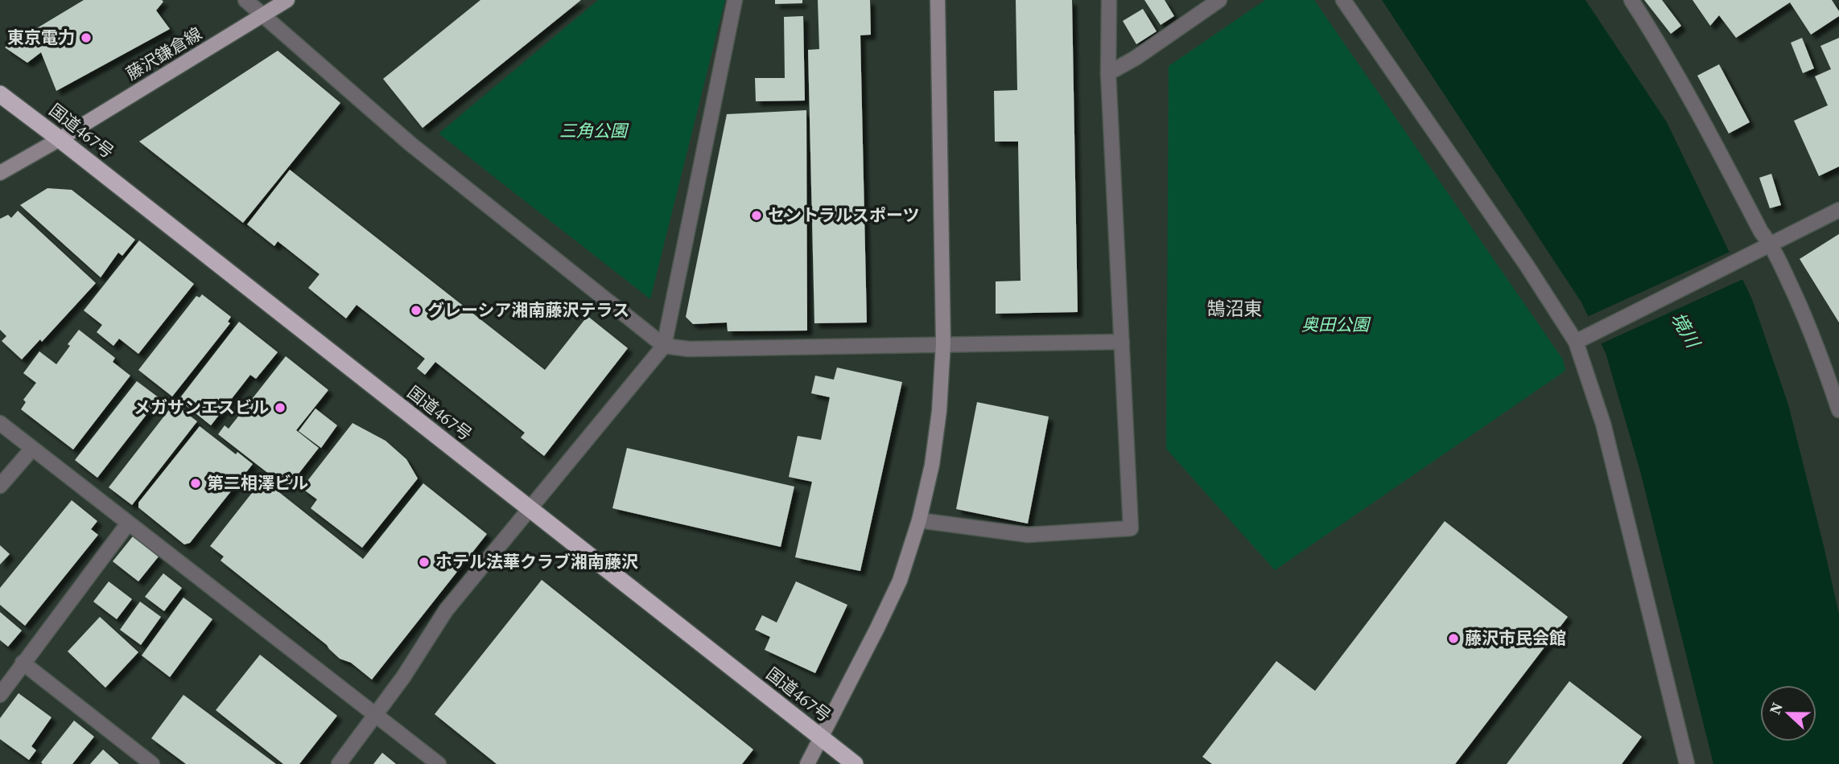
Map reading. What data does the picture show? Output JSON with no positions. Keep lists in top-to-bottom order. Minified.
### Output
{"streets":{"highway":["国道467号"],"main road":["藤沢鎌倉線"]},"crossings":[["藤沢鎌倉線","国道467号"]],"districts":["鵠沼東"],"water":["境川"],"parks":["三角公園","奥田公園"],"places":["東京電力","セントラルスポーツ","グレーシア湘南藤沢テラス","メガサンエスビル","第二相澤ビル","ホテル法華クラブ湘南藤沢","藤沢市民会館"],"north":"left"}
